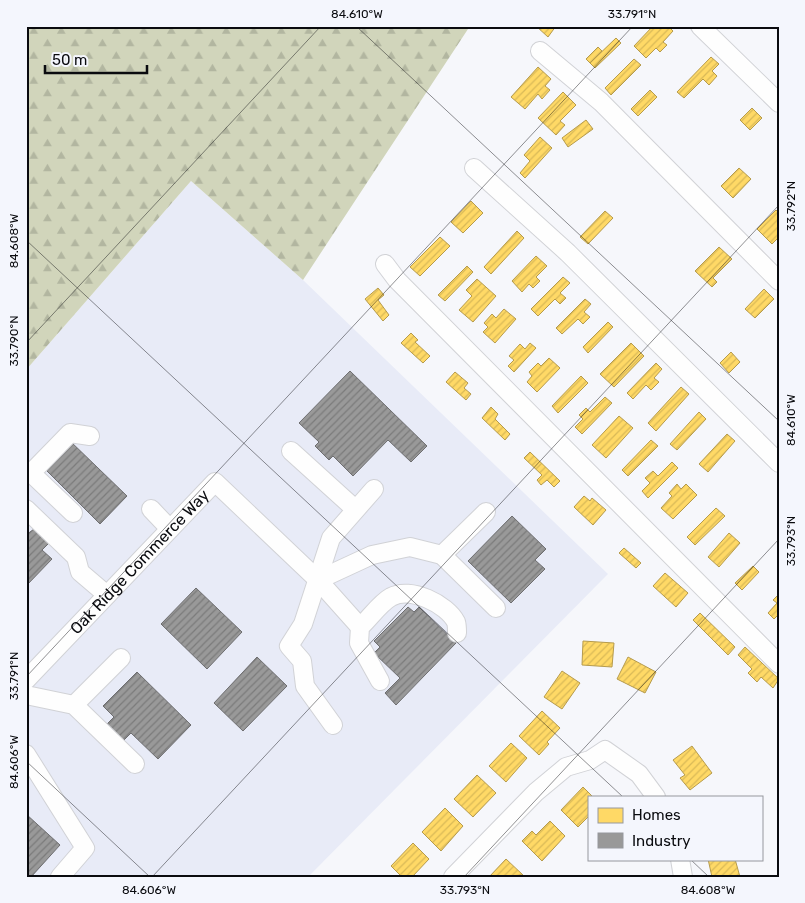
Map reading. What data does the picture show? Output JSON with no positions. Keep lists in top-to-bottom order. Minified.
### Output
{"streets":{"street":["Oak Ridge Commerce Way"]},"legend":["Homes","Industry"],"scale_bar":"50 m","coordinates":["84.610°W","33.791°N","33.792°N","84.608°W","33.790°N","33.793°N","84.606°W"]}
